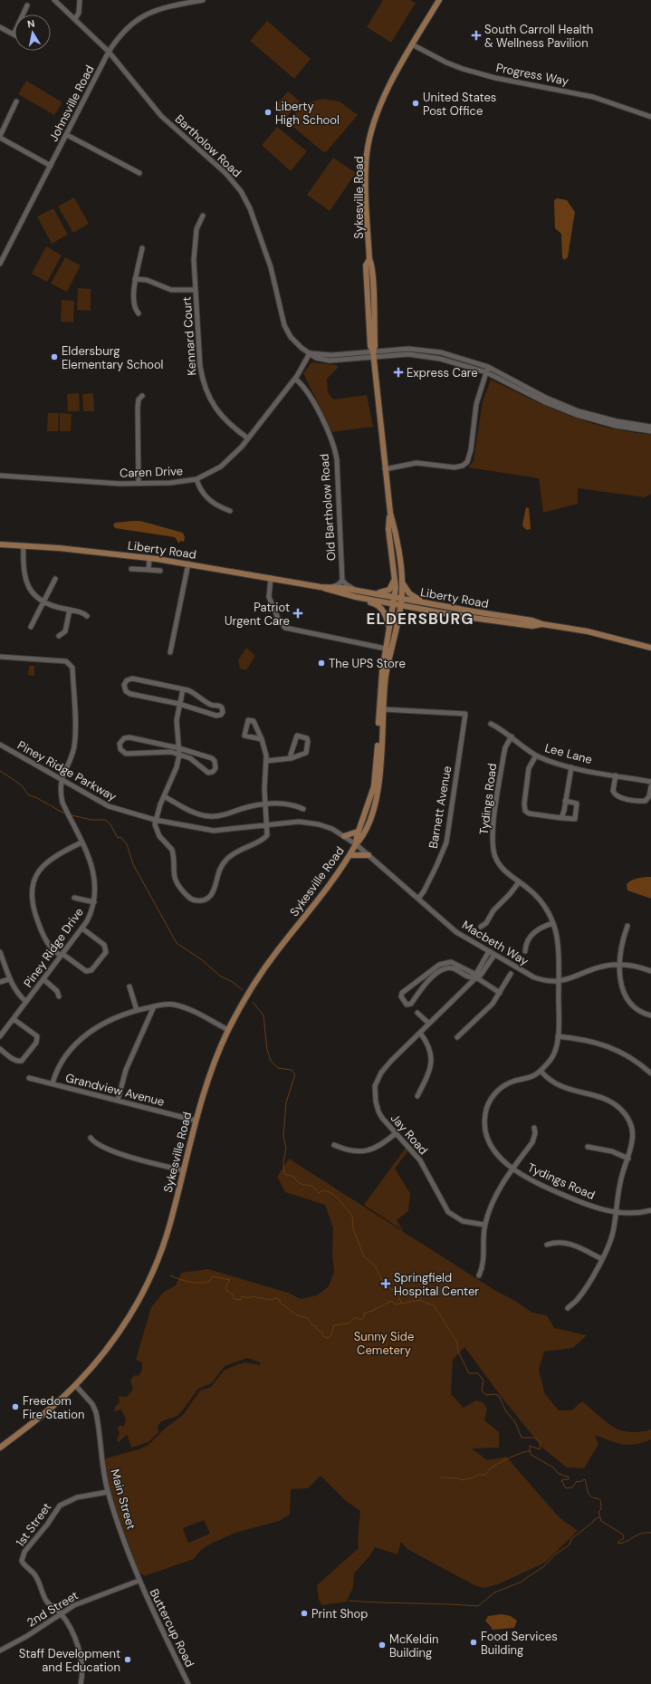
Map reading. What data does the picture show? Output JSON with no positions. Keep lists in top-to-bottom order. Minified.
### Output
{"streets":{"main road":["Sykesville Road","Liberty Road"],"street":["Progress Way","Johnsville Road","Bartholow Road","Kennard Court","Caren Drive","Old Bartholow Road","Lee Lane","Piney Ridge Parkway","Tydings Road","Barnett Avenue","Macbeth Way","Piney Ridge Drive","Grandview Avenue","Jay Road","Main Street","1st Street","2nd Street","Buttercup Road"]},"crossings":[["Progress Way","Sykesville Road"],["Johnsville Road","Bartholow Road"],["Bartholow Road","Sykesville Road"],["Bartholow Road","Caren Drive"],["Sykesville Road","Liberty Road"],["Sykesville Road","Piney Ridge Parkway"],["Sykesville Road","Barnett Avenue"],["Sykesville Road","Macbeth Way"],["Sykesville Road","Grandview Avenue"],["Sykesville Road","Main Street"],["Kennard Court","Caren Drive"],["Caren Drive","Old Bartholow Road"],["Lee Lane","Tydings Road"],["Piney Ridge Parkway","Macbeth Way"],["Piney Ridge Parkway","Piney Ridge Drive"],["Tydings Road","Macbeth Way"],["Barnett Avenue","Macbeth Way"],["Macbeth Way","Jay Road"],["Main Street","1st Street"],["Main Street","2nd Street"],["Main Street","Buttercup Road"],["1st Street","2nd Street"],["2nd Street","Buttercup Road"]],"districts":["ELDERSBURG"],"parks":["Sunny Side Cemetery"],"places":{"health":["South Carroll Health & Wellness Pavilion","Express Care","Patriot Urgent Care","Springfield Hospital Center"],"other":["United States Post Office","Liberty High School","Eldersburg Elementary School","The UPS Store","Freedom Fire Station","Print Shop","Food Services Building","McKeldin Building","Staff Development and Education"]},"north":"top"}
